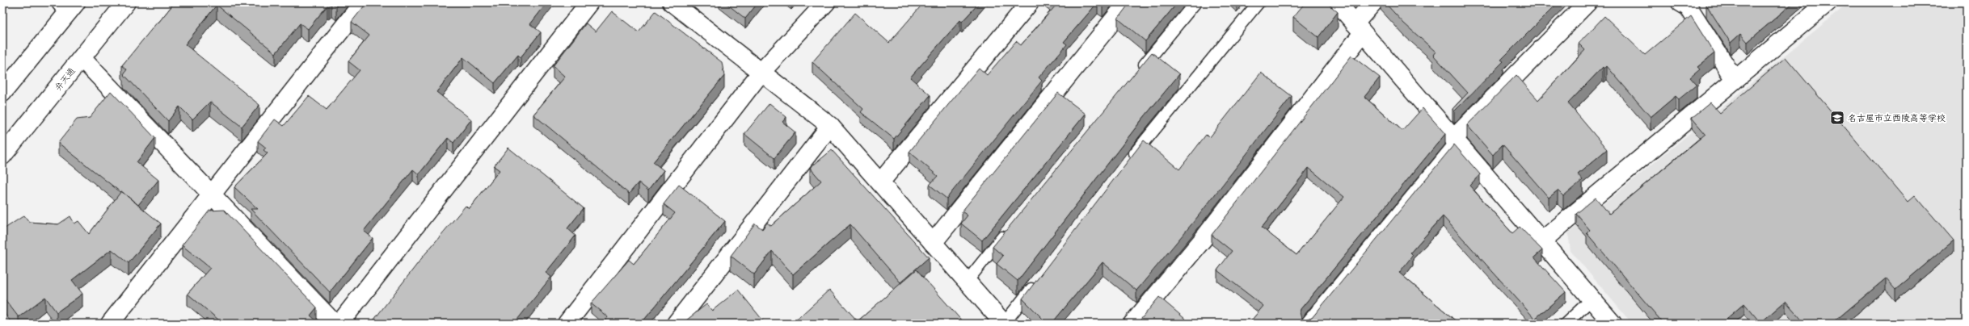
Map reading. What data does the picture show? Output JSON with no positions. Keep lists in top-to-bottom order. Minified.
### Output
{"streets":{"street":["弁天通"]},"places":{"school or university":["名古屋市立西陵高等学校"]}}
